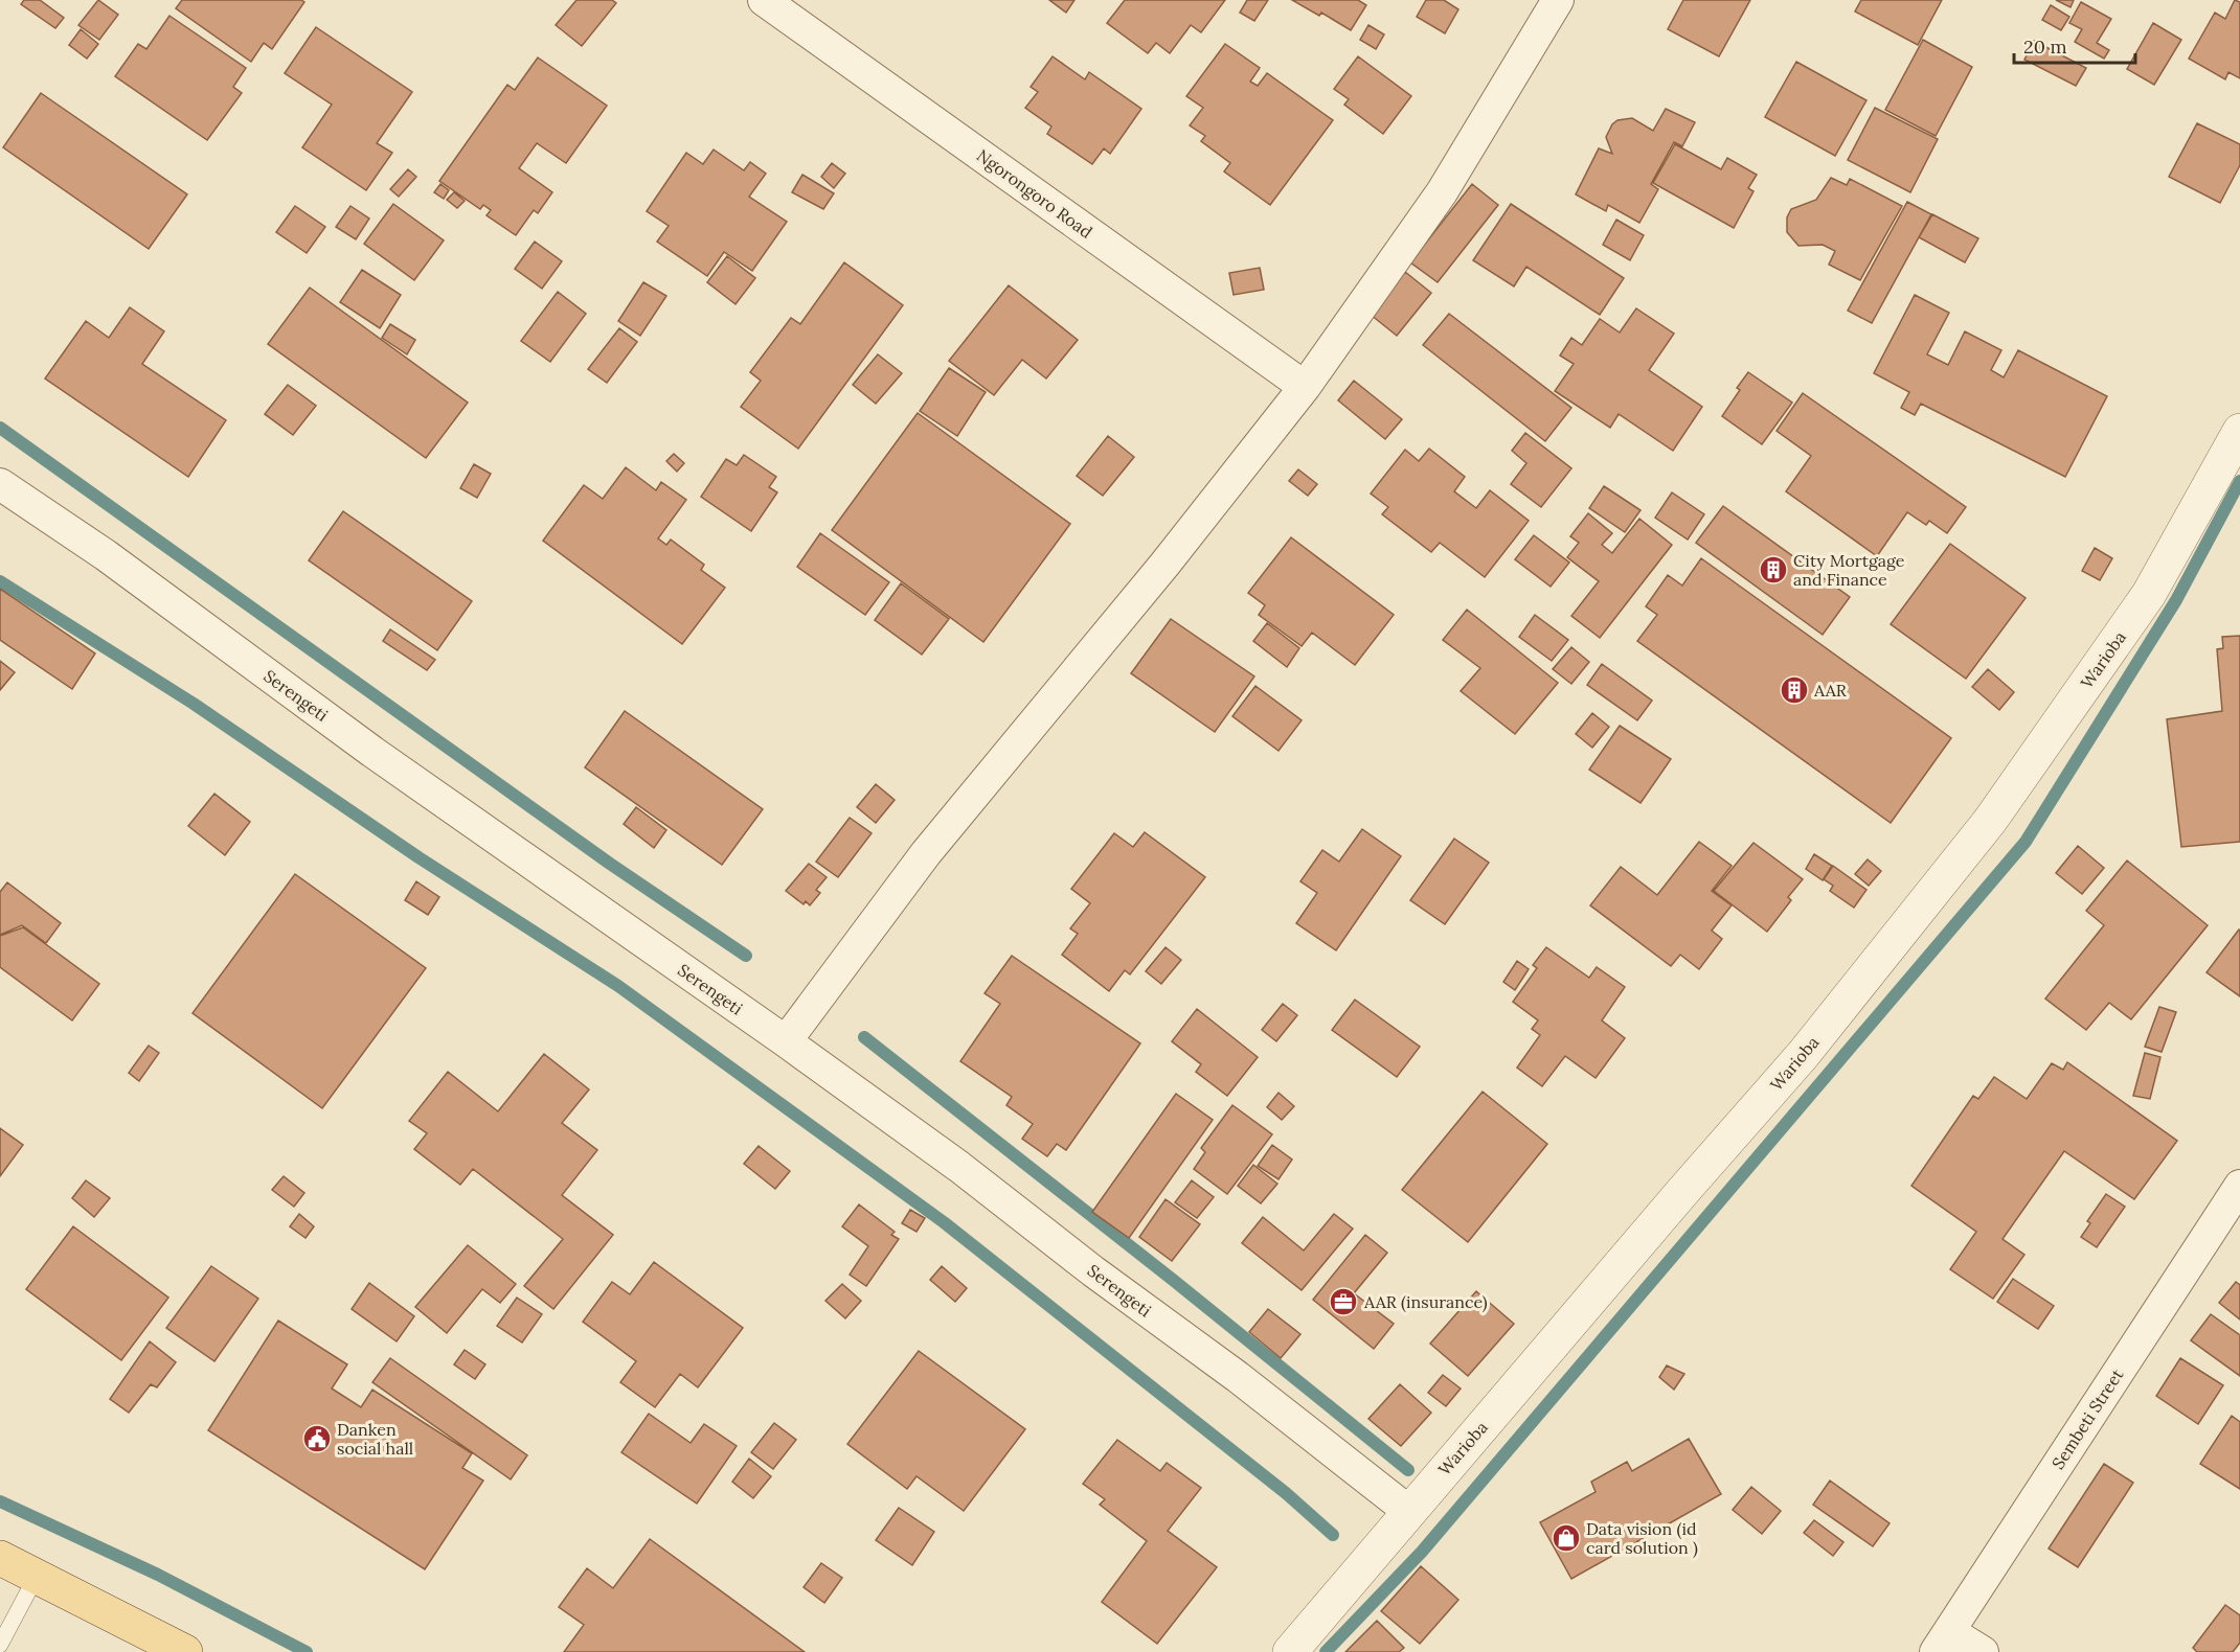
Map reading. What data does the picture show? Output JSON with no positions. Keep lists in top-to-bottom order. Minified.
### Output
{"streets":{"street":["Ngorongoro Road","Warioba","Serengeti","Sembeti Street"]},"crossings":[["Warioba","Serengeti"]],"places":{"building":["City Mortgage and Finance","AAR"],"office":["AAR (insurance)"],"public building":["Danken social hall"],"shop":["Data vision (id card solution )"]},"scale_bar":"20 m"}
